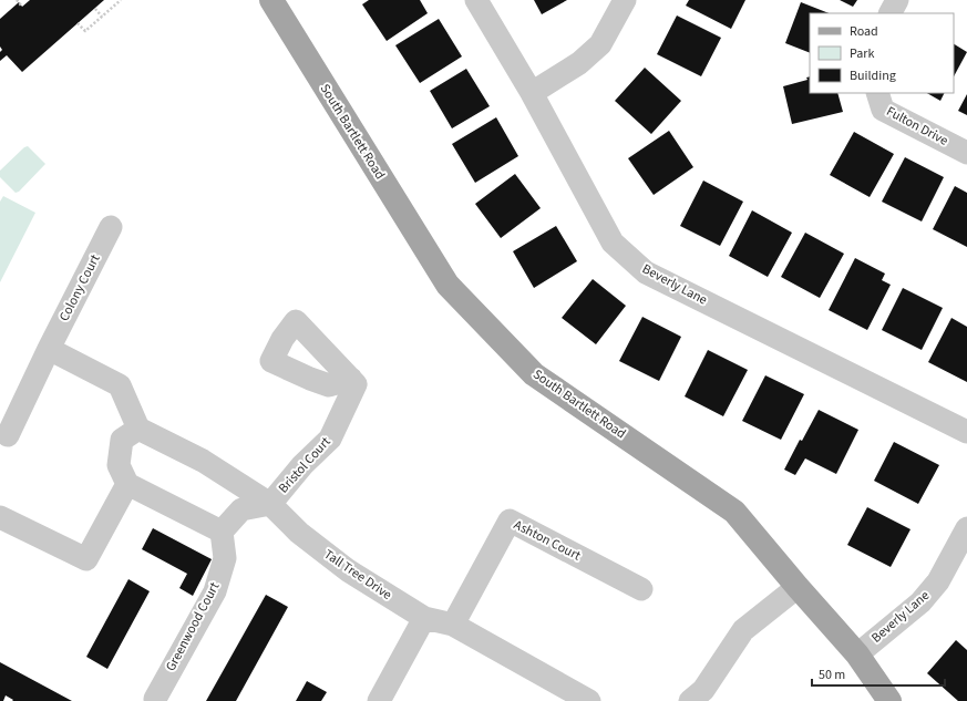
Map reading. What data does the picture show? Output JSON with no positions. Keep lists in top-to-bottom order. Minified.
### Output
{"streets":{"main road":["South Bartlett Road"],"street":["Fulton Drive","Beverly Lane","Colony Court","Bristol Court","Ashton Court","Tall Tree Drive","Greenwood Court"]},"crossings":[["South Bartlett Road","Beverly Lane"],["Bristol Court","Tall Tree Drive"],["Ashton Court","Tall Tree Drive"]],"legend":["Road","Park","Building"],"scale_bar":"50 m"}
